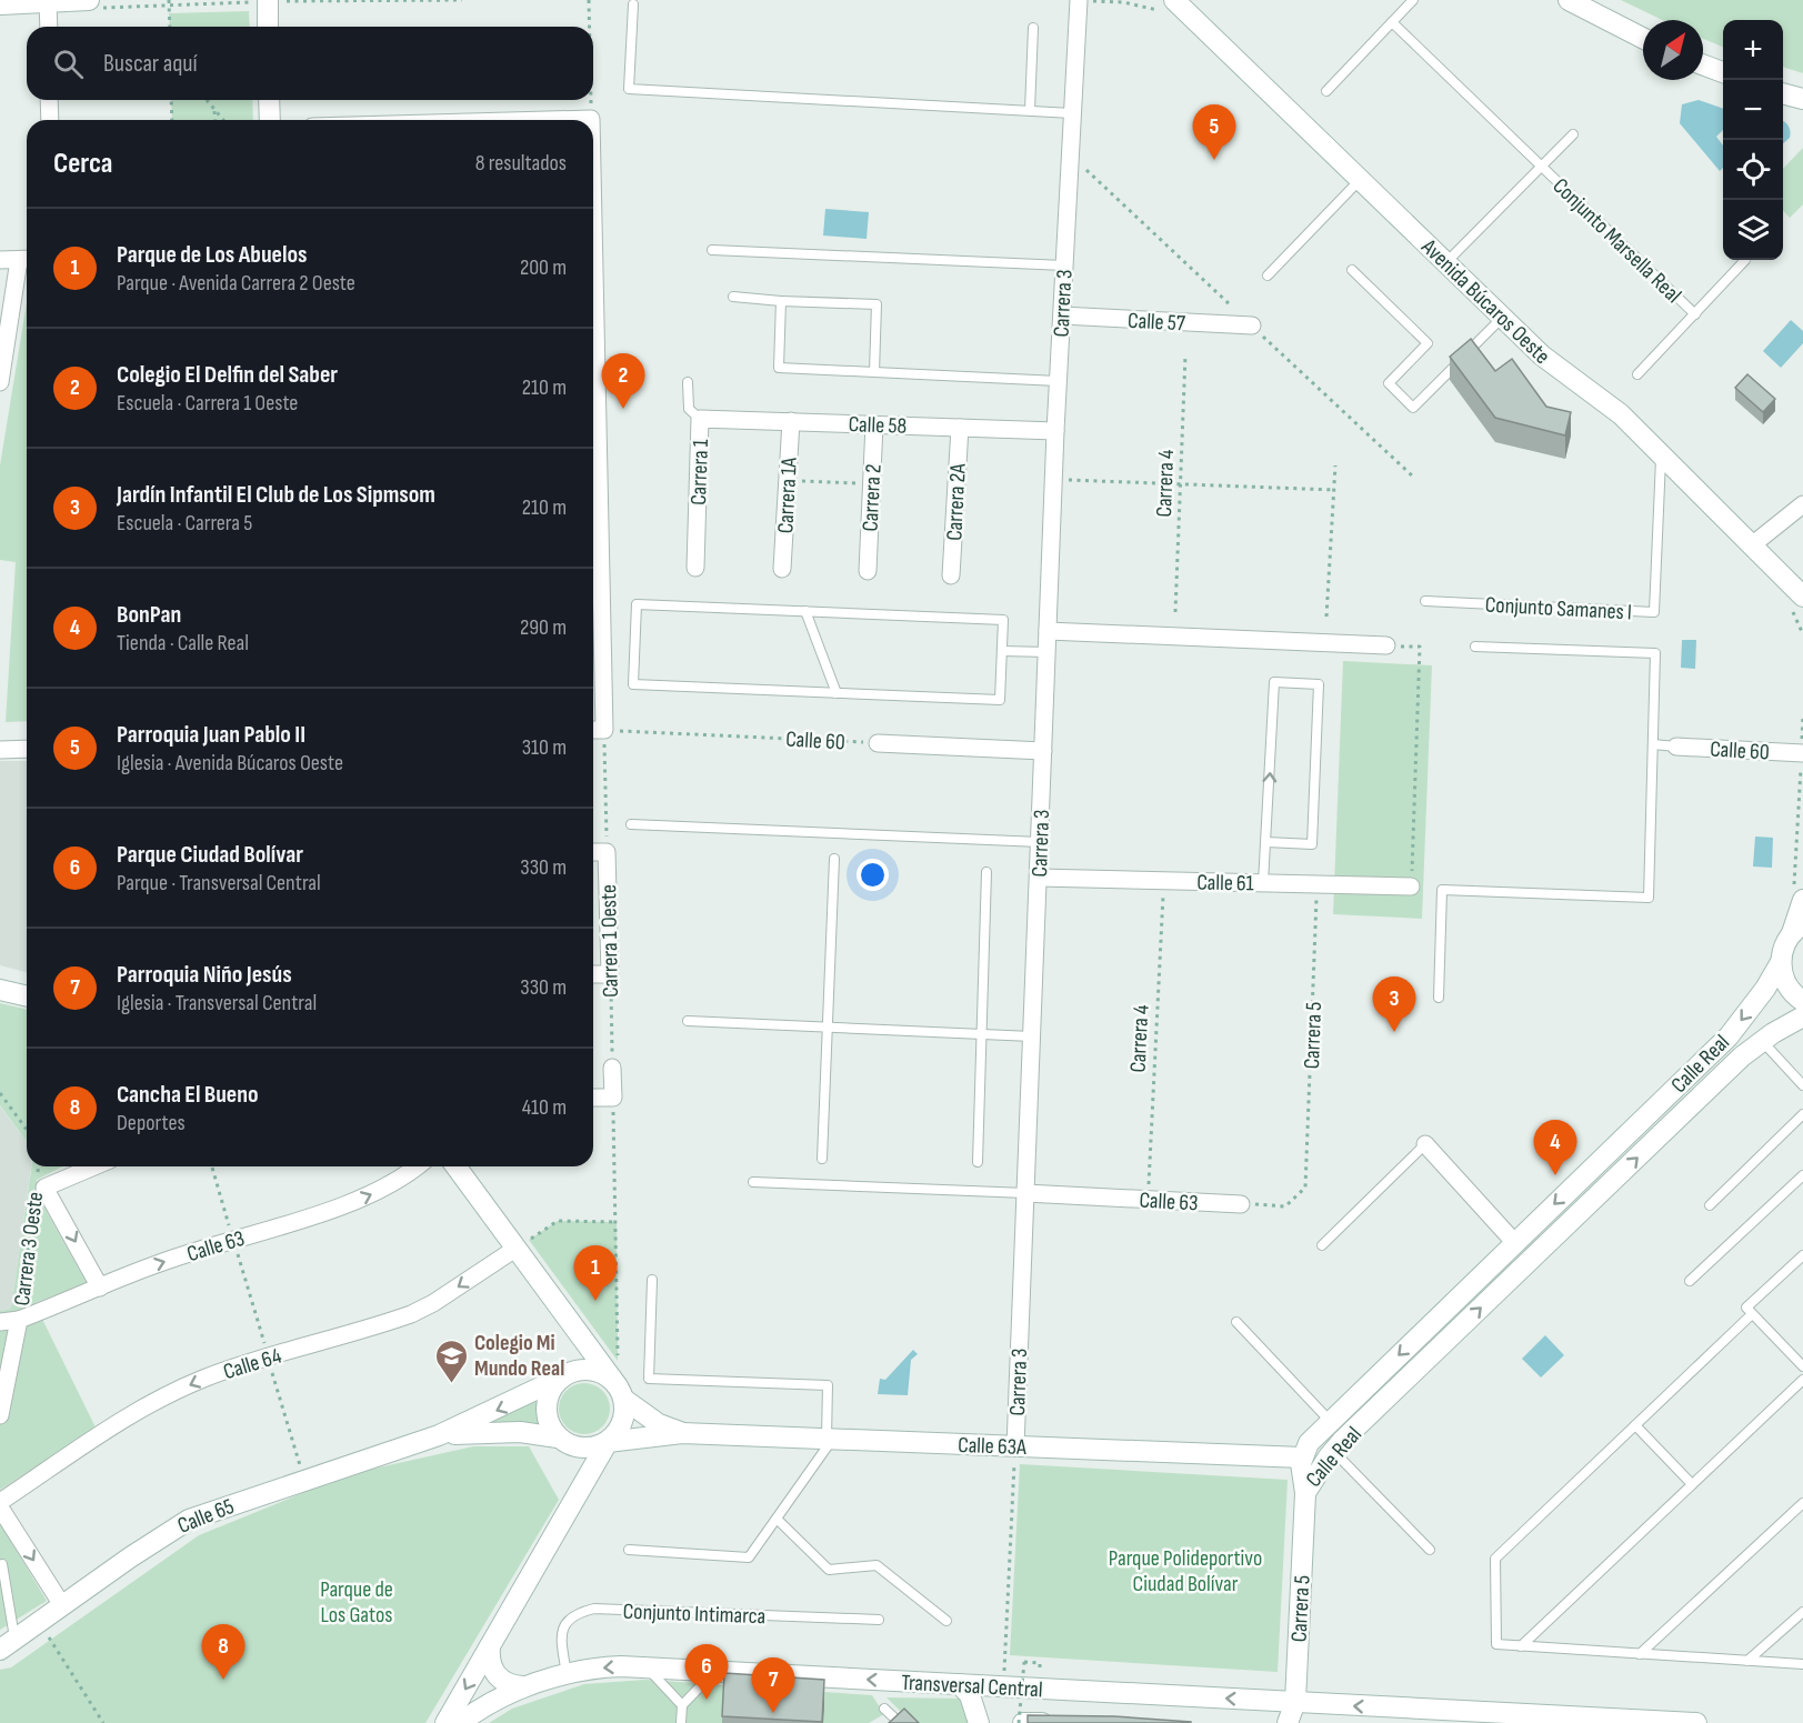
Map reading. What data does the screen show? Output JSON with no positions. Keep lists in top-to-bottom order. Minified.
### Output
{"streets":{"street":["Avenida Búcaros Oeste","Carrera 3","Calle 57","Calle 58","Carrera 1","Carrera 1A","Carrera 2","Carrera 2A","Calle 60","Calle 61","Carrera 1 Oeste","Carrera 5","Calle Real","Calle 63","Carrera 3 Oeste","Calle 64","Calle 63A","Calle 65","Transversal Central"],"lane":["Conjunto Marsella Real","Conjunto Samanes I","Conjunto Intimarca"],"path":["Carrera 4"]},"crossings":[["Conjunto Marsella Real","Avenida Búcaros Oeste"],["Avenida Búcaros Oeste","Conjunto Samanes I"],["Carrera 3","Calle 57"],["Carrera 3","Calle 58"],["Carrera 3","Calle 61"],["Carrera 3","Calle 63"],["Carrera 3","Calle 63A"],["Carrera 3","Transversal Central"],["Calle 58","Carrera 1"],["Calle 58","Carrera 1A"],["Calle 58","Carrera 2"],["Calle 58","Carrera 2A"],["Carrera 4","Calle 61"],["Carrera 4","Calle 63"],["Calle 61","Carrera 5"],["Carrera 5","Calle Real"],["Carrera 5","Calle 63"],["Carrera 5","Transversal Central"],["Calle Real","Calle 63A"],["Calle 63","Carrera 3 Oeste"],["Calle 63A","Calle 65"],["Conjunto Intimarca","Transversal Central"]],"one_way":["Calle 63","Calle 64","Transversal Central"],"parks":["Parque Polideportivo Ciudad Bolívar","Parque de Los Gatos"],"places":{"school or university":["Colegio Mi Mundo Real"]},"north":"top right","page":{"map_buttons":["+","−"],"search":"Buscar aquí","pins":["5","2","3","4","1","8","6","7"],"heading":["Cerca","8 resultados"],"list":[{"mark":"1","name":"Parque de Los Abuelos","note":"Parque · Avenida Carrera 2 Oeste","value":"200 m"},{"mark":"2","name":"Colegio El Delfin del Saber","note":"Escuela · Carrera 1 Oeste","value":"210 m"},{"mark":"3","name":"Jardín Infantil El Club de Los Sipmsom","note":"Escuela · Carrera 5","value":"210 m"},{"mark":"4","name":"BonPan","note":"Tienda · Calle Real","value":"290 m"},{"mark":"5","name":"Parroquia Juan Pablo II","note":"Iglesia · Avenida Búcaros Oeste","value":"310 m"},{"mark":"6","name":"Parque Ciudad Bolívar","note":"Parque · Transversal Central","value":"330 m"},{"mark":"7","name":"Parroquia Niño Jesús","note":"Iglesia · Transversal Central","value":"330 m"},{"mark":"8","name":"Cancha El Bueno","note":"Deportes","value":"410 m"}]}}
